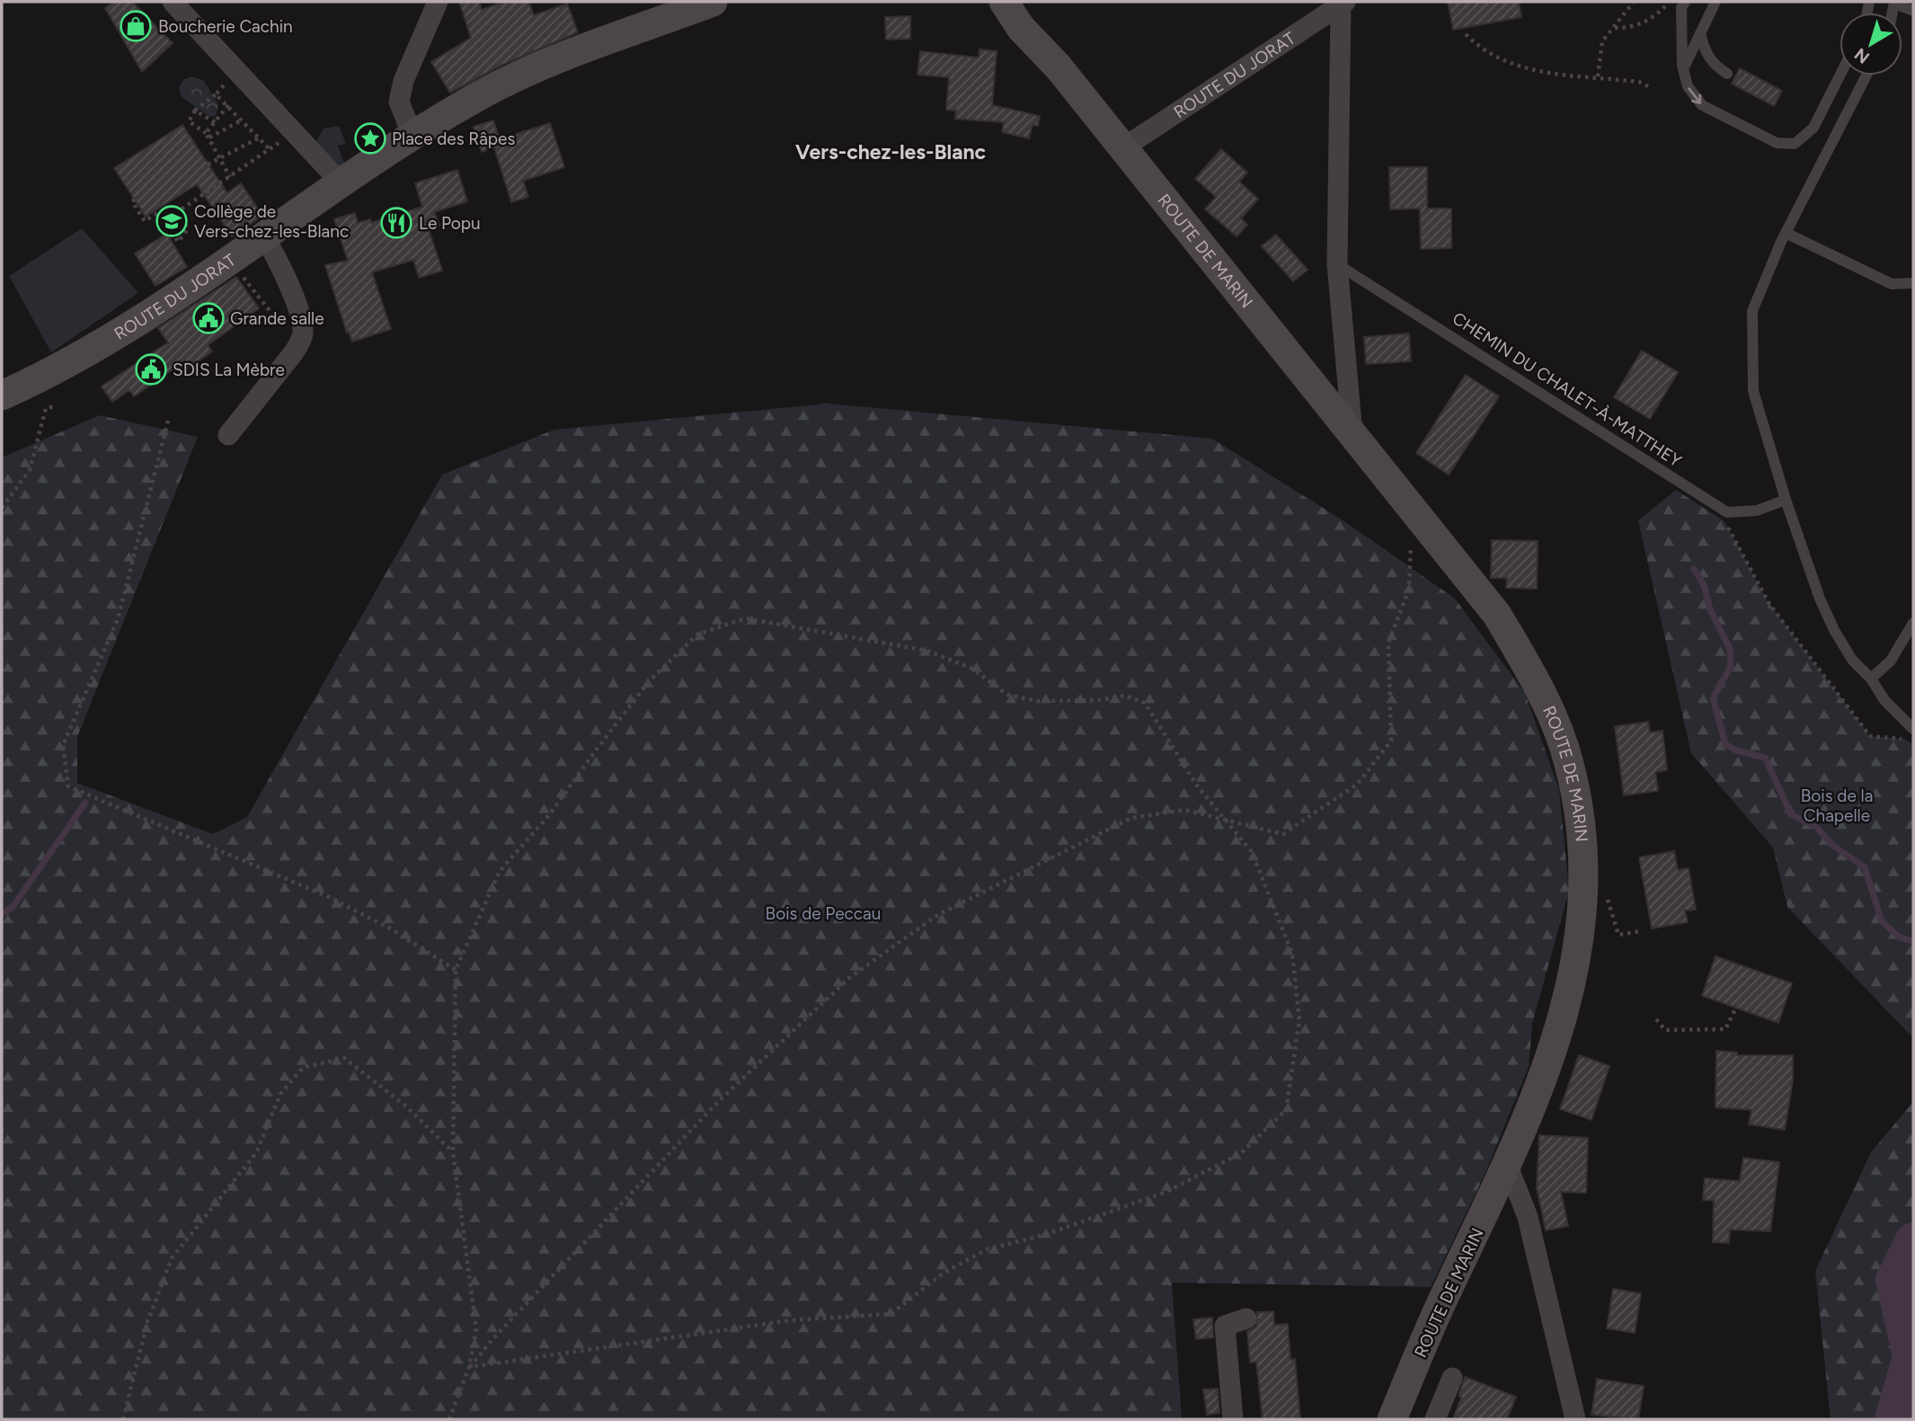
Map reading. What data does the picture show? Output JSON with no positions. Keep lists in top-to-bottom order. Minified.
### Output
{"streets":{"main road":["ROUTE DU JORAT","ROUTE DE MARIN"],"lane":["CHEMIN DU CHALET-À-MATTHEY"]},"crossings":[["ROUTE DU JORAT","ROUTE DE MARIN"]],"districts":["Vers-chez-les-Blanc"],"parks":["Bois de la Chapelle","Bois de Peccau"],"places":{"shop":["Boucherie Cachin"],"place":["Place des Râpes"],"school or university":["Collège de Vers-chez-les-Blanc"],"restaurant":["Le Popu"],"public building":["Grande salle","SDIS La Mèbre"]},"north":"bottom left"}
